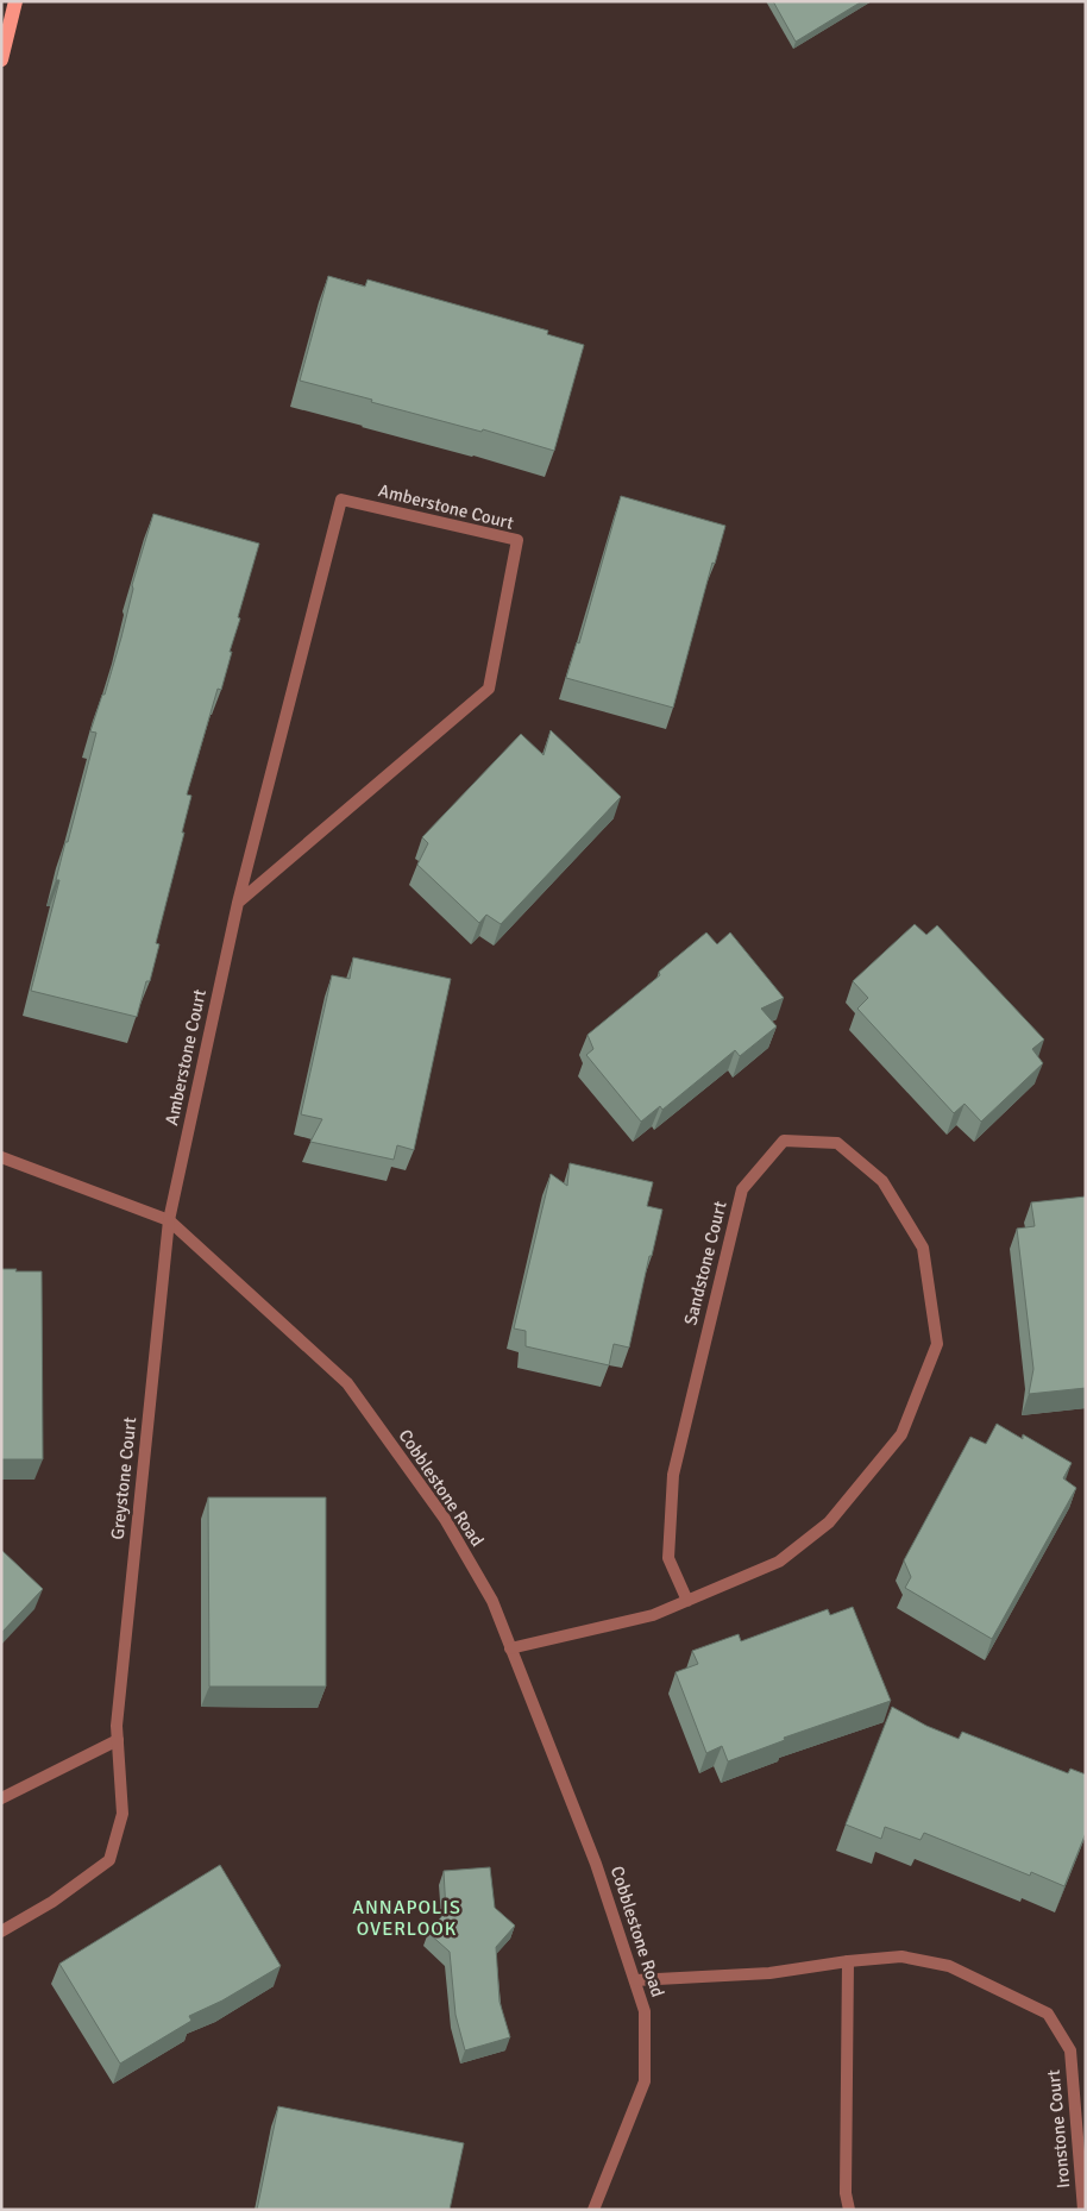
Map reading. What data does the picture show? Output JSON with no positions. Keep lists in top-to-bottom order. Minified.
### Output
{"streets":{"street":["Amberstone Court","Sandstone Court","Greystone Court","Cobblestone Road","Ironstone Court"]},"crossings":[["Amberstone Court","Greystone Court"],["Amberstone Court","Cobblestone Road"],["Sandstone Court","Cobblestone Road"],["Greystone Court","Cobblestone Road"],["Cobblestone Road","Ironstone Court"]],"districts":["ANNAPOLIS OVERLOOK"]}
